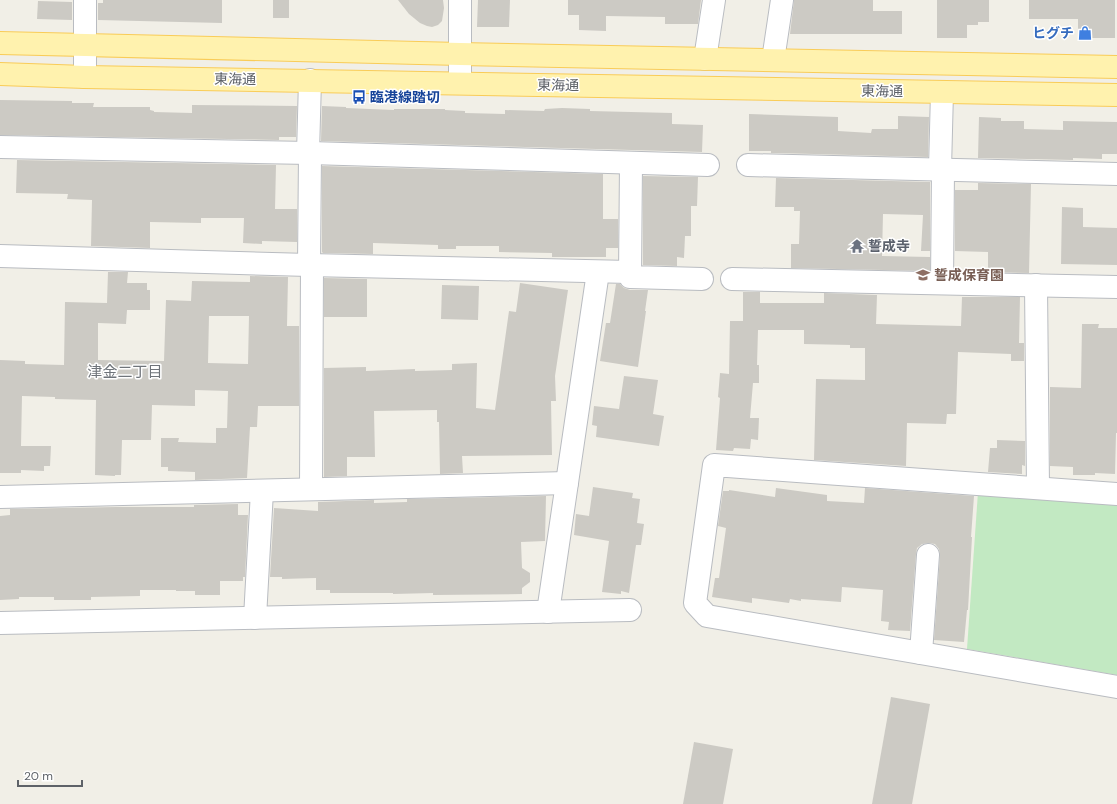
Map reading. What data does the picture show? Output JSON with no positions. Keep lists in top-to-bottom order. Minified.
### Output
{"streets":{"main road":["東海通"]},"districts":["津金二丁目"],"places":{"shop":["ヒグチ"],"bus stop":["臨港線踏切"],"temple":["誓成寺"],"school or university":["誓成保育園"]},"scale_bar":"20 m"}
